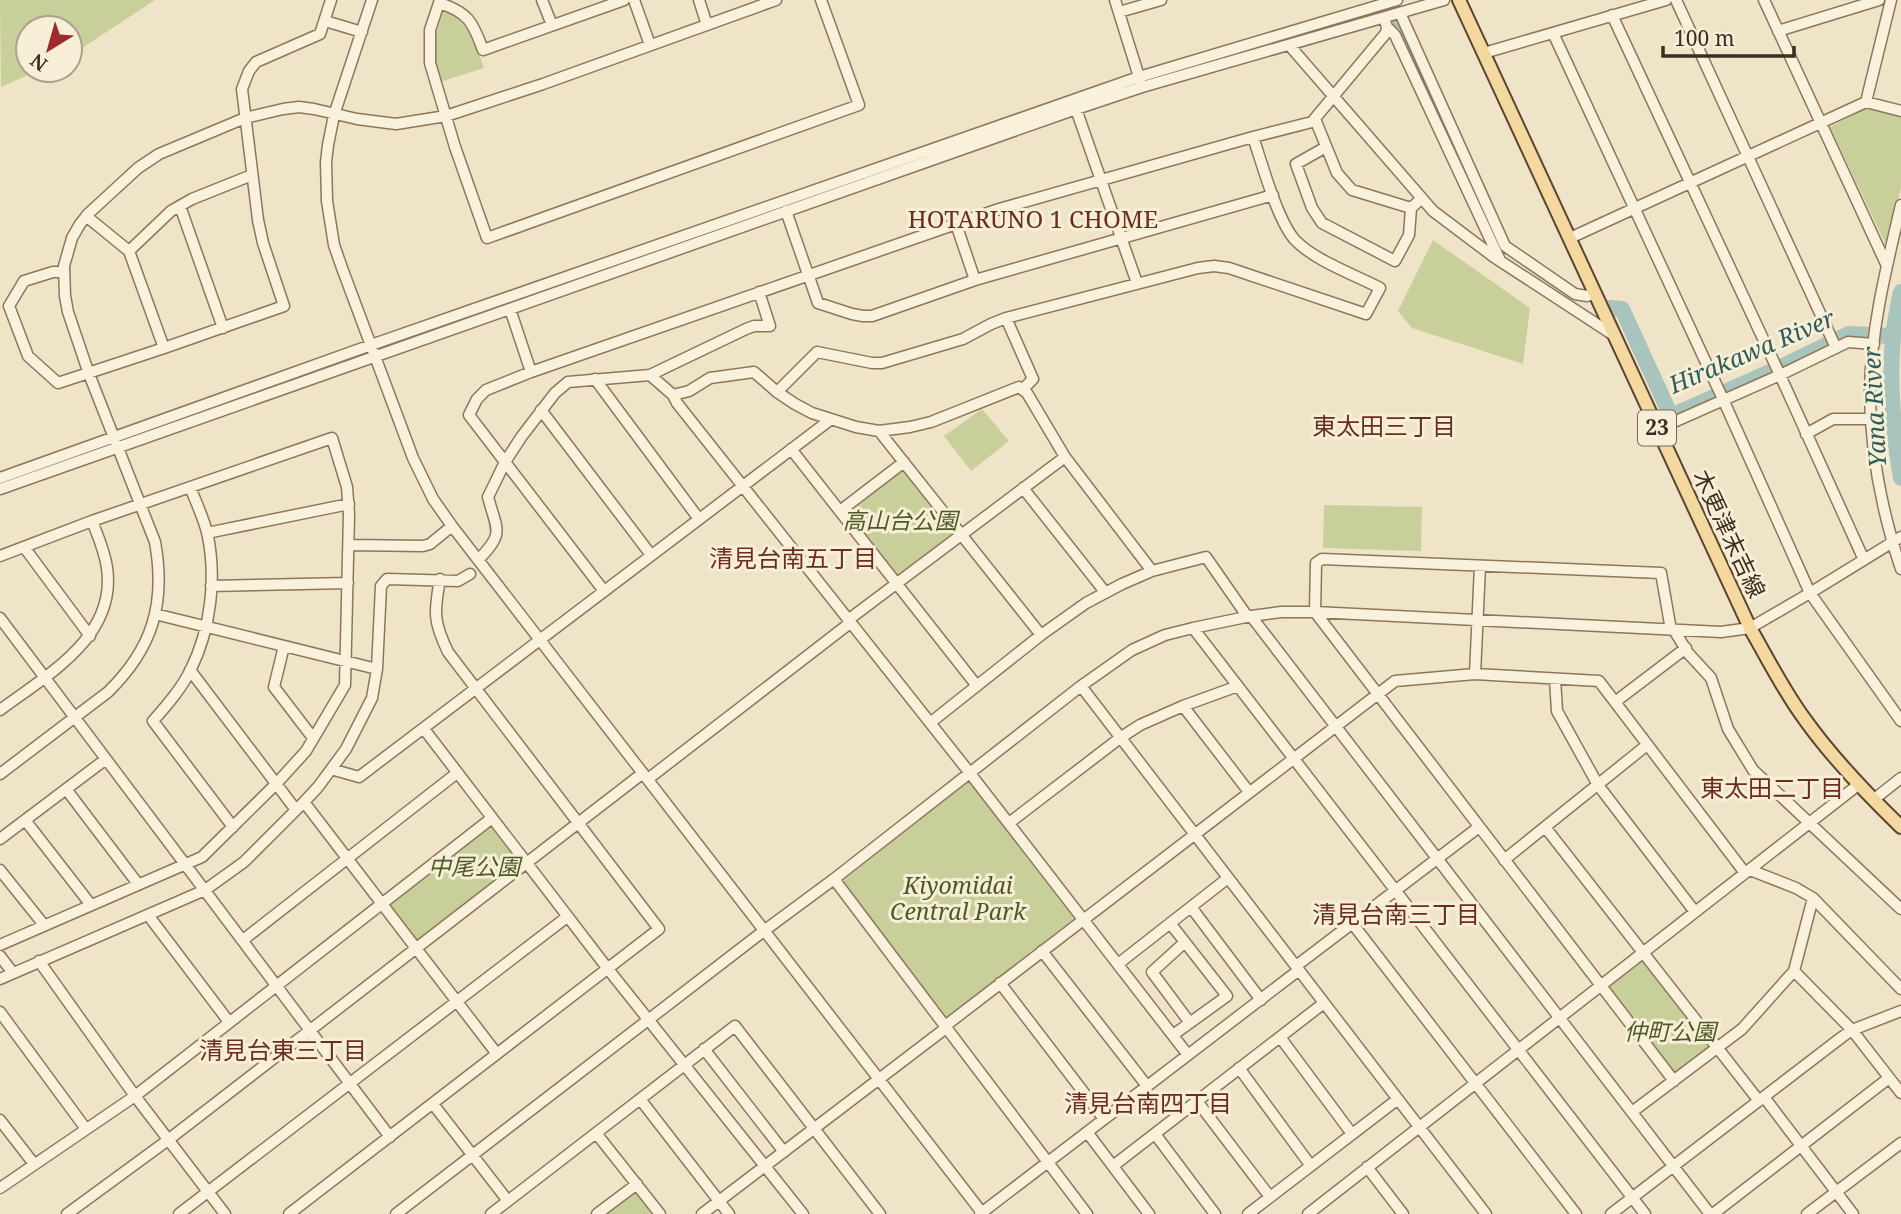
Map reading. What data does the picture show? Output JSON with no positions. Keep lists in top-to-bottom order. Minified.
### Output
{"streets":{"main road":["23","木更津末吉線"]},"districts":["HOTARUNO 1 CHOME","東太田三丁目","清見台南五丁目","東太田二丁目","清見台南三丁目","清見台東三丁目","清見台南四丁目"],"water":["Hirakawa River","Yana River"],"parks":["高山台公園","中尾公園","Kiyomidai Central Park","仲町公園"],"scale_bar":"100 m","north":"bottom left"}
